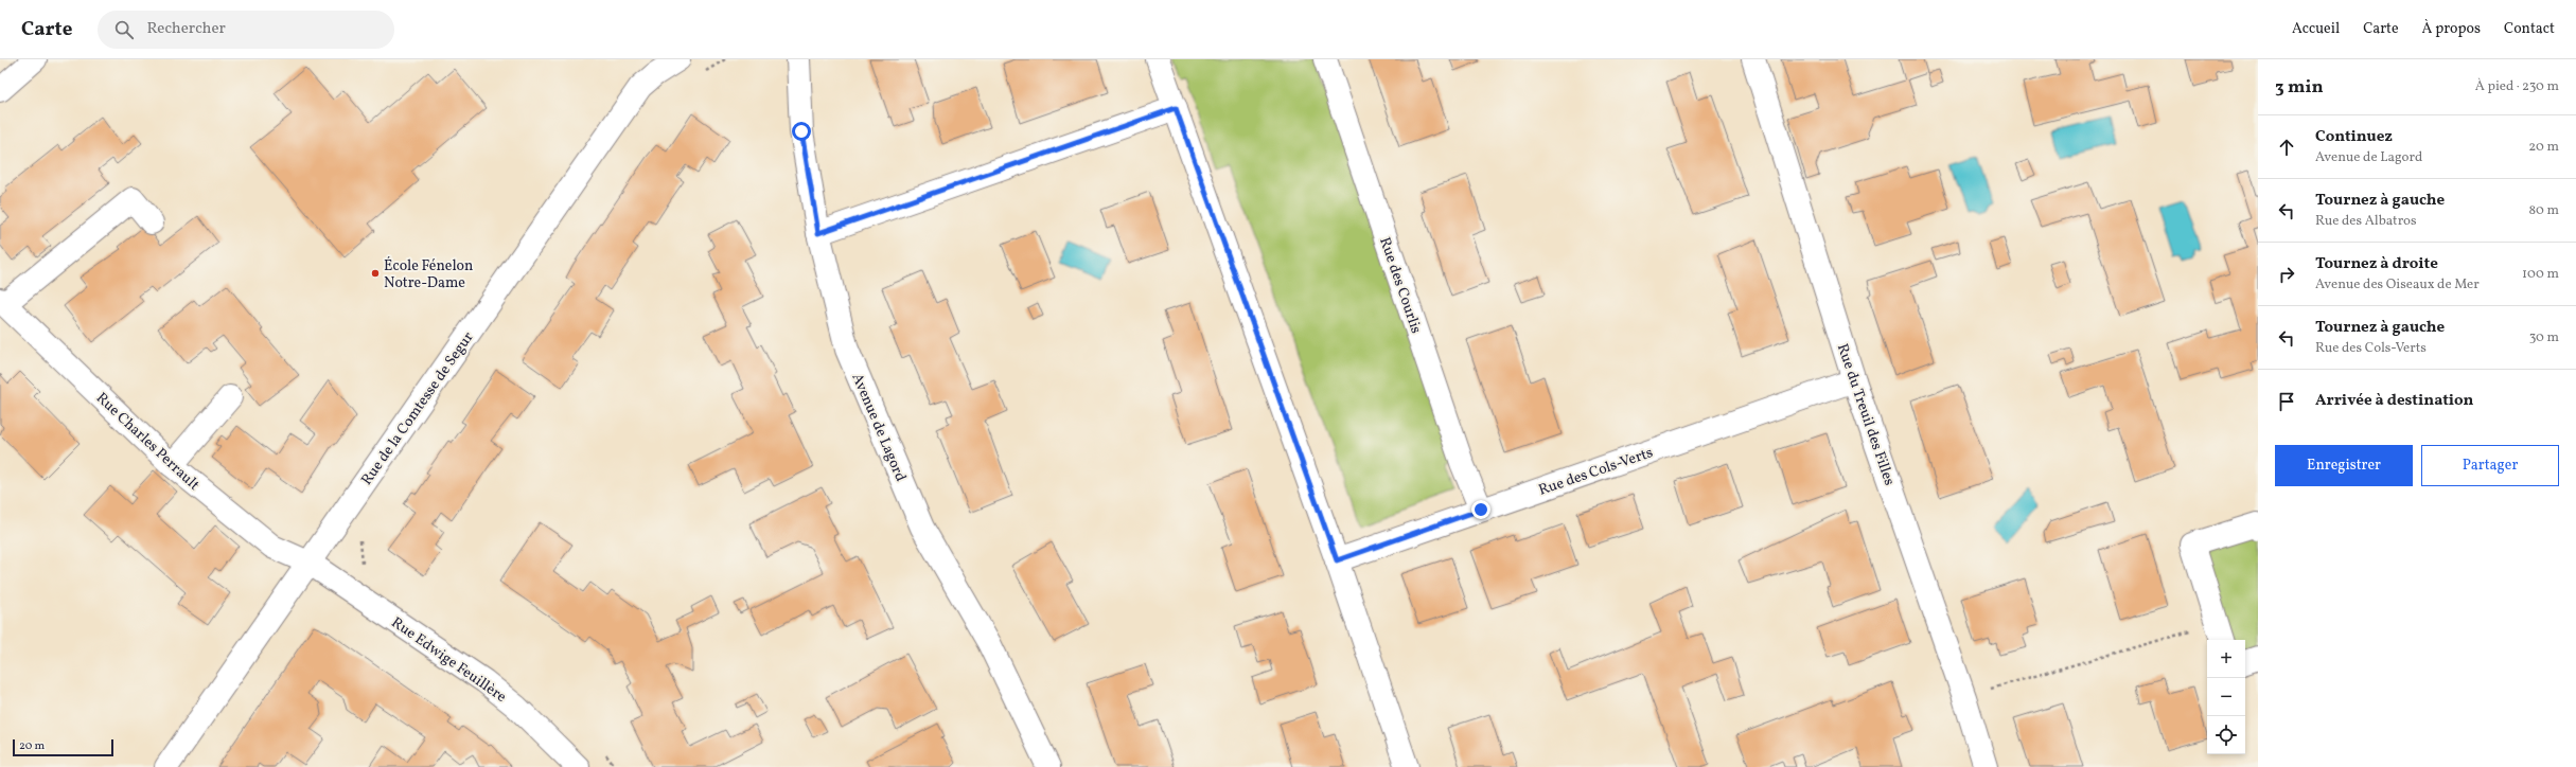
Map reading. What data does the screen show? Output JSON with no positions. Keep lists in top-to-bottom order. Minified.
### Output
{"streets":{"street":["Rue des Courlis","Rue de la Comtesse de Segur","Rue du Treuil des Filles","Avenue de Lagord","Rue Charles Perrault","Rue des Cols-Verts","Rue Edwige Feuillère"]},"crossings":[["Rue des Courlis","Rue des Cols-Verts"],["Rue de la Comtesse de Segur","Rue Charles Perrault"],["Rue de la Comtesse de Segur","Rue Edwige Feuillère"],["Rue du Treuil des Filles","Rue des Cols-Verts"],["Rue Charles Perrault","Rue Edwige Feuillère"]],"places":["École Fénelon Notre-Dame"],"scale_bar":"20 m","page":{"header":"Carte","search":"Rechercher","nav":["Accueil","Carte","À propos","Contact"],"heading":["3 min","À pied · 230 m"],"list":[["Continuez","Avenue de Lagord","20 m"],["Tournez à gauche","Rue des Albatros","80 m"],["Tournez à droite","Avenue des Oiseaux de Mer","100 m"],["Tournez à gauche","Rue des Cols-Verts","30 m"],"Arrivée à destination"],"buttons":["Enregistrer","Partager"],"map_buttons":["+","−"],"scale":"20 m"}}
